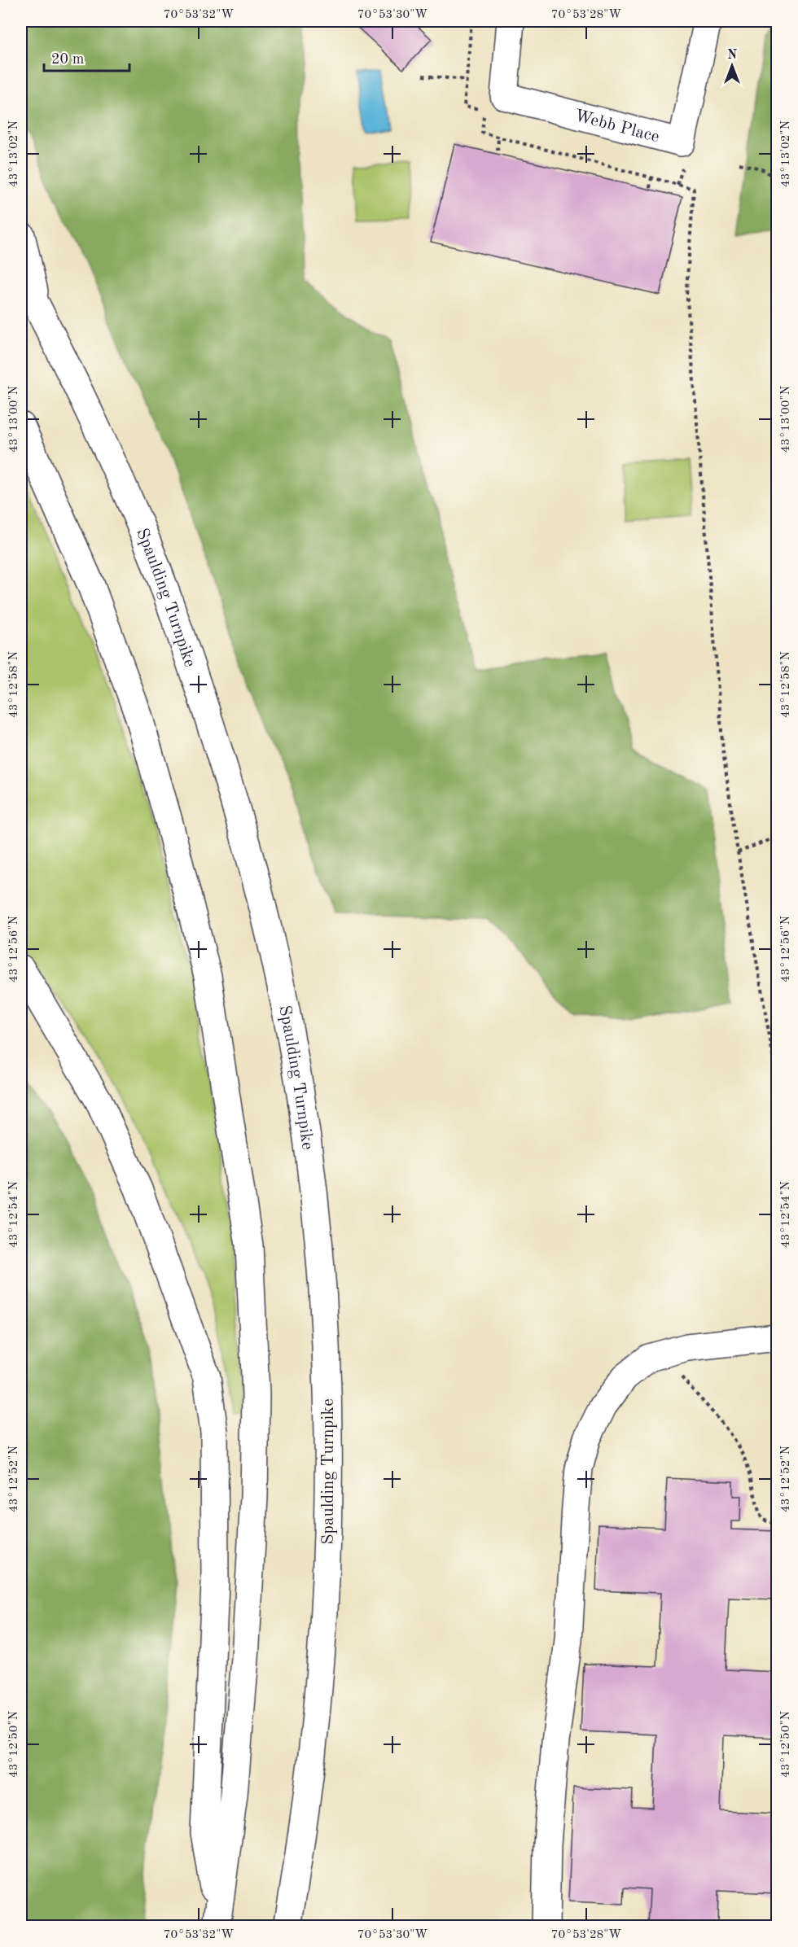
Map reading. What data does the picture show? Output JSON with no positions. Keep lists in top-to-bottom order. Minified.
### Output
{"streets":{"main road":["Webb Place","Spaulding Turnpike"]},"scale_bar":"20 m","north":"top","coordinates":["70°53'32\"W","70°53'30\"W","70°53'28\"W","43°13'02\"N","43°13'00\"N","43°12'58\"N","43°12'56\"N","43°12'54\"N","43°12'52\"N","43°12'50\"N"]}
